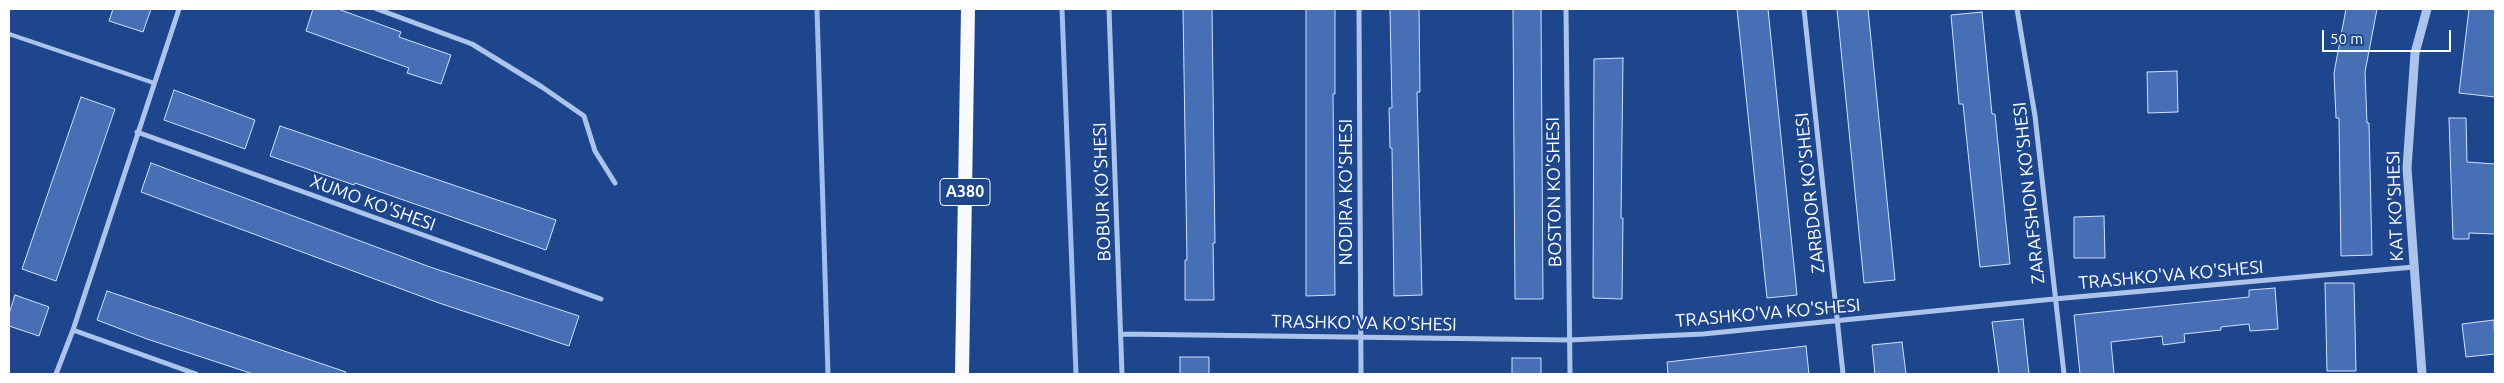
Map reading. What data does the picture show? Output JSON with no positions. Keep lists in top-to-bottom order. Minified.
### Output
{"streets":{"highway":["A380"],"street":["BOBUR KO'SHESI","NODIRA KO'SHESI","BOSTON KO'SHESI","ZARBDOR KO'SHESI","ZARAFSHON KO'SHESI","XUMO KO'SHESI","KAT KO'SHESI","TRASHKO'VA KO'SHESI"]},"crossings":[["BOBUR KO'SHESI","TRASHKO'VA KO'SHESI"],["NODIRA KO'SHESI","TRASHKO'VA KO'SHESI"],["BOSTON KO'SHESI","TRASHKO'VA KO'SHESI"],["ZARBDOR KO'SHESI","TRASHKO'VA KO'SHESI"],["ZARAFSHON KO'SHESI","TRASHKO'VA KO'SHESI"],["KAT KO'SHESI","TRASHKO'VA KO'SHESI"]],"scale_bar":"50 m"}
